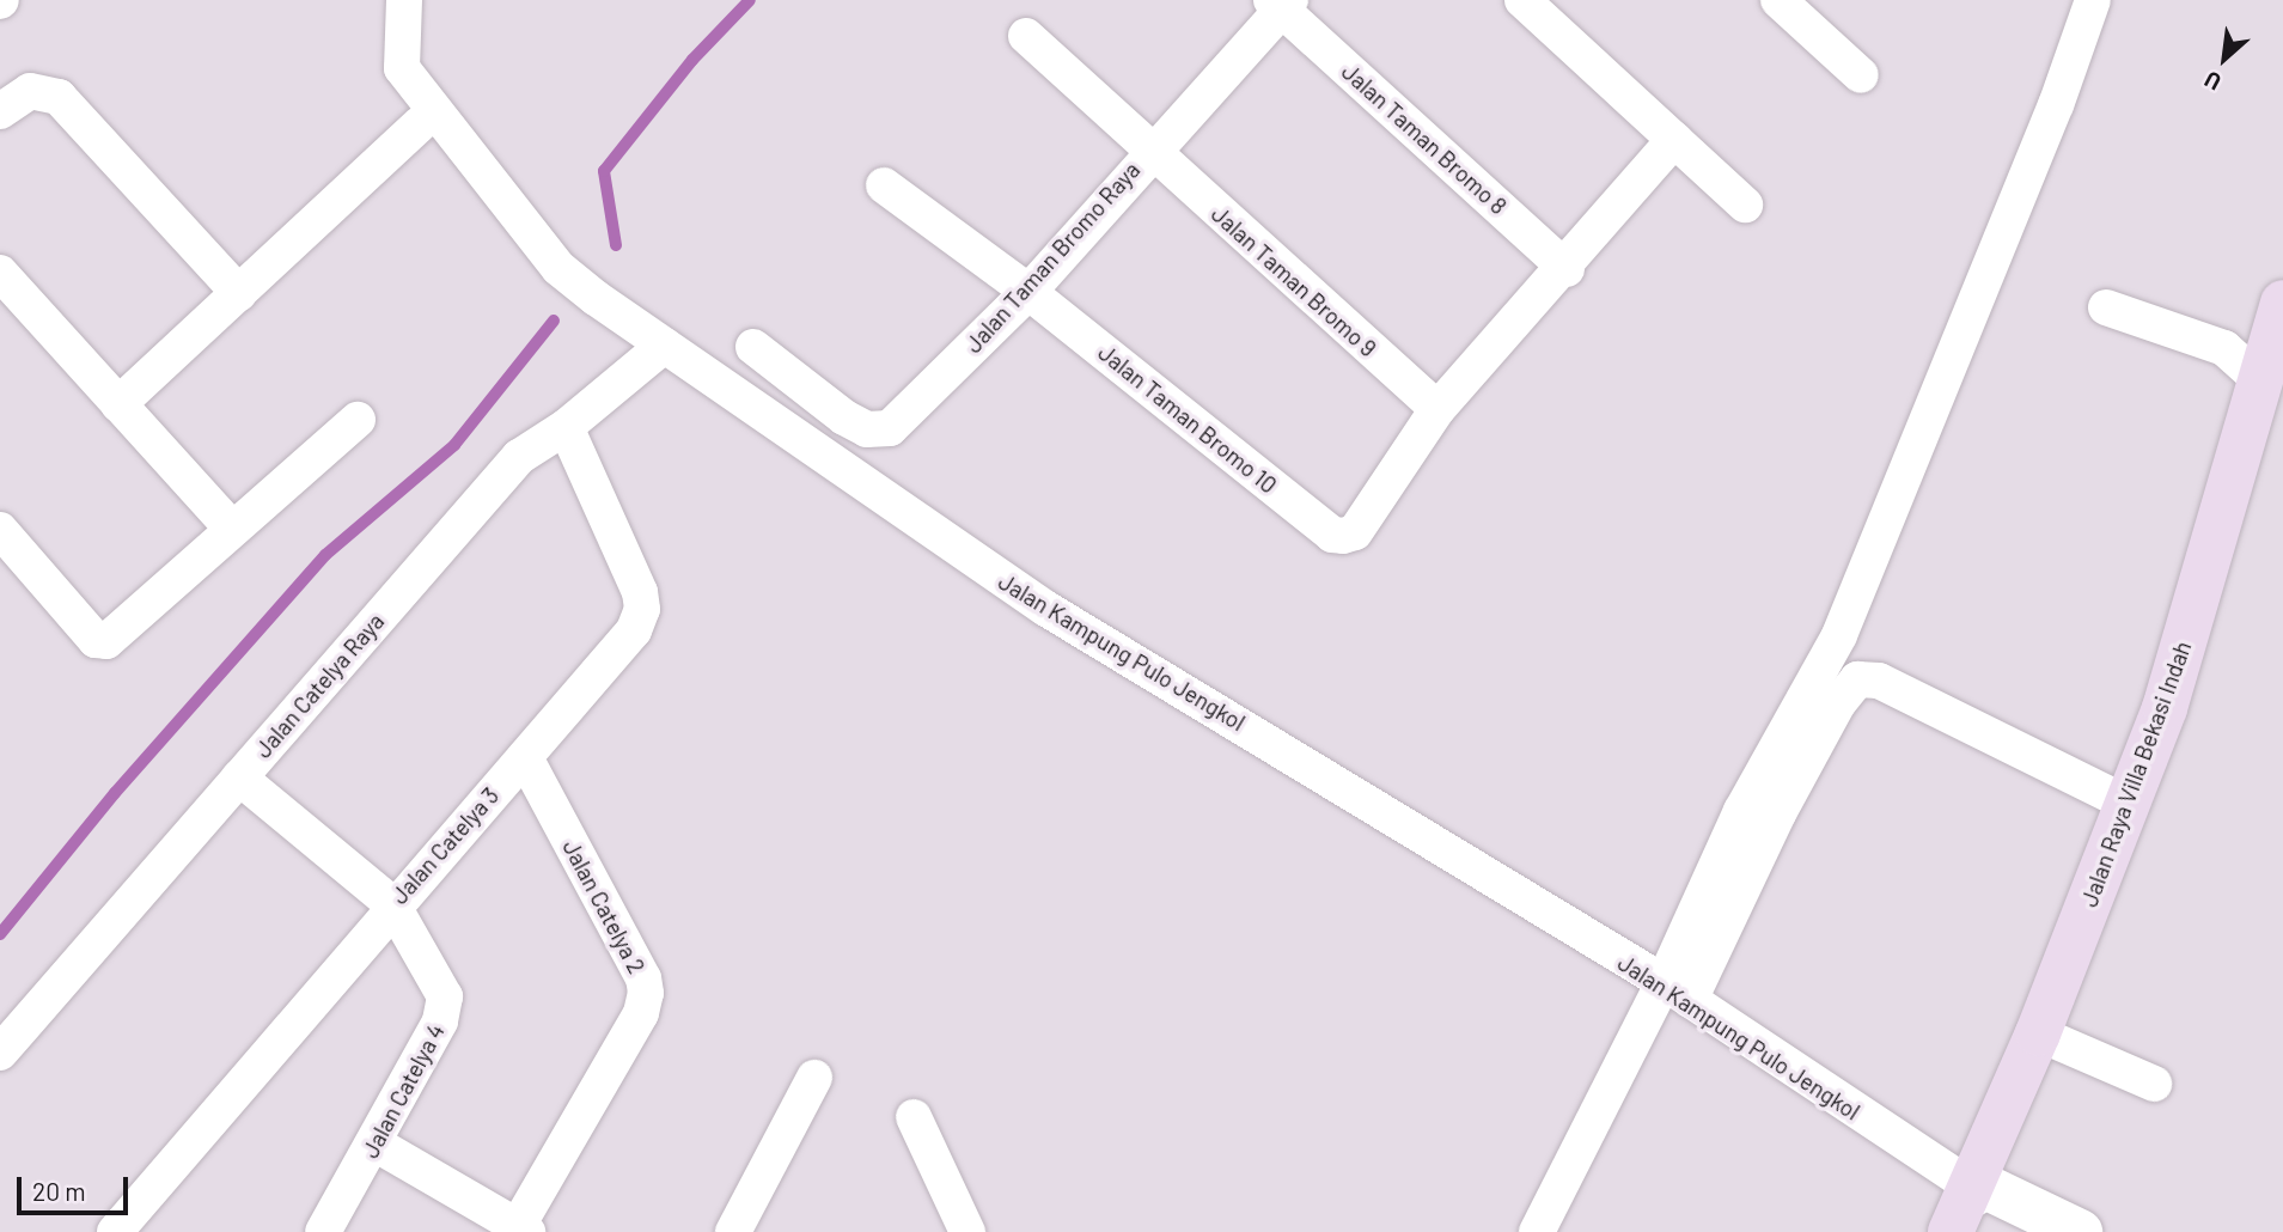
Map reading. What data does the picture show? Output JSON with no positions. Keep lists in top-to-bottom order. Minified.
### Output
{"streets":{"main road":["Jalan Raya Villa Bekasi Indah"],"street":["Jalan Taman Bromo 8","Jalan Taman Bromo Raya","Jalan Taman Bromo 9","Jalan Taman Bromo 10","Jalan Kampung Pulo Jengkol","Jalan Catelya Raya","Jalan Catelya 3","Jalan Catelya 2","Jalan Catelya 4"]},"crossings":[["Jalan Taman Bromo 8","Jalan Taman Bromo Raya"],["Jalan Taman Bromo Raya","Jalan Taman Bromo 9"],["Jalan Taman Bromo Raya","Jalan Taman Bromo 10"],["Jalan Taman Bromo 9","Jalan Taman Bromo 10"],["Jalan Kampung Pulo Jengkol","Jalan Catelya Raya"],["Jalan Kampung Pulo Jengkol","Jalan Raya Villa Bekasi Indah"],["Jalan Catelya Raya","Jalan Catelya 3"],["Jalan Catelya 3","Jalan Catelya 2"],["Jalan Catelya 3","Jalan Catelya 4"]],"scale_bar":"20 m","north":"bottom left"}
